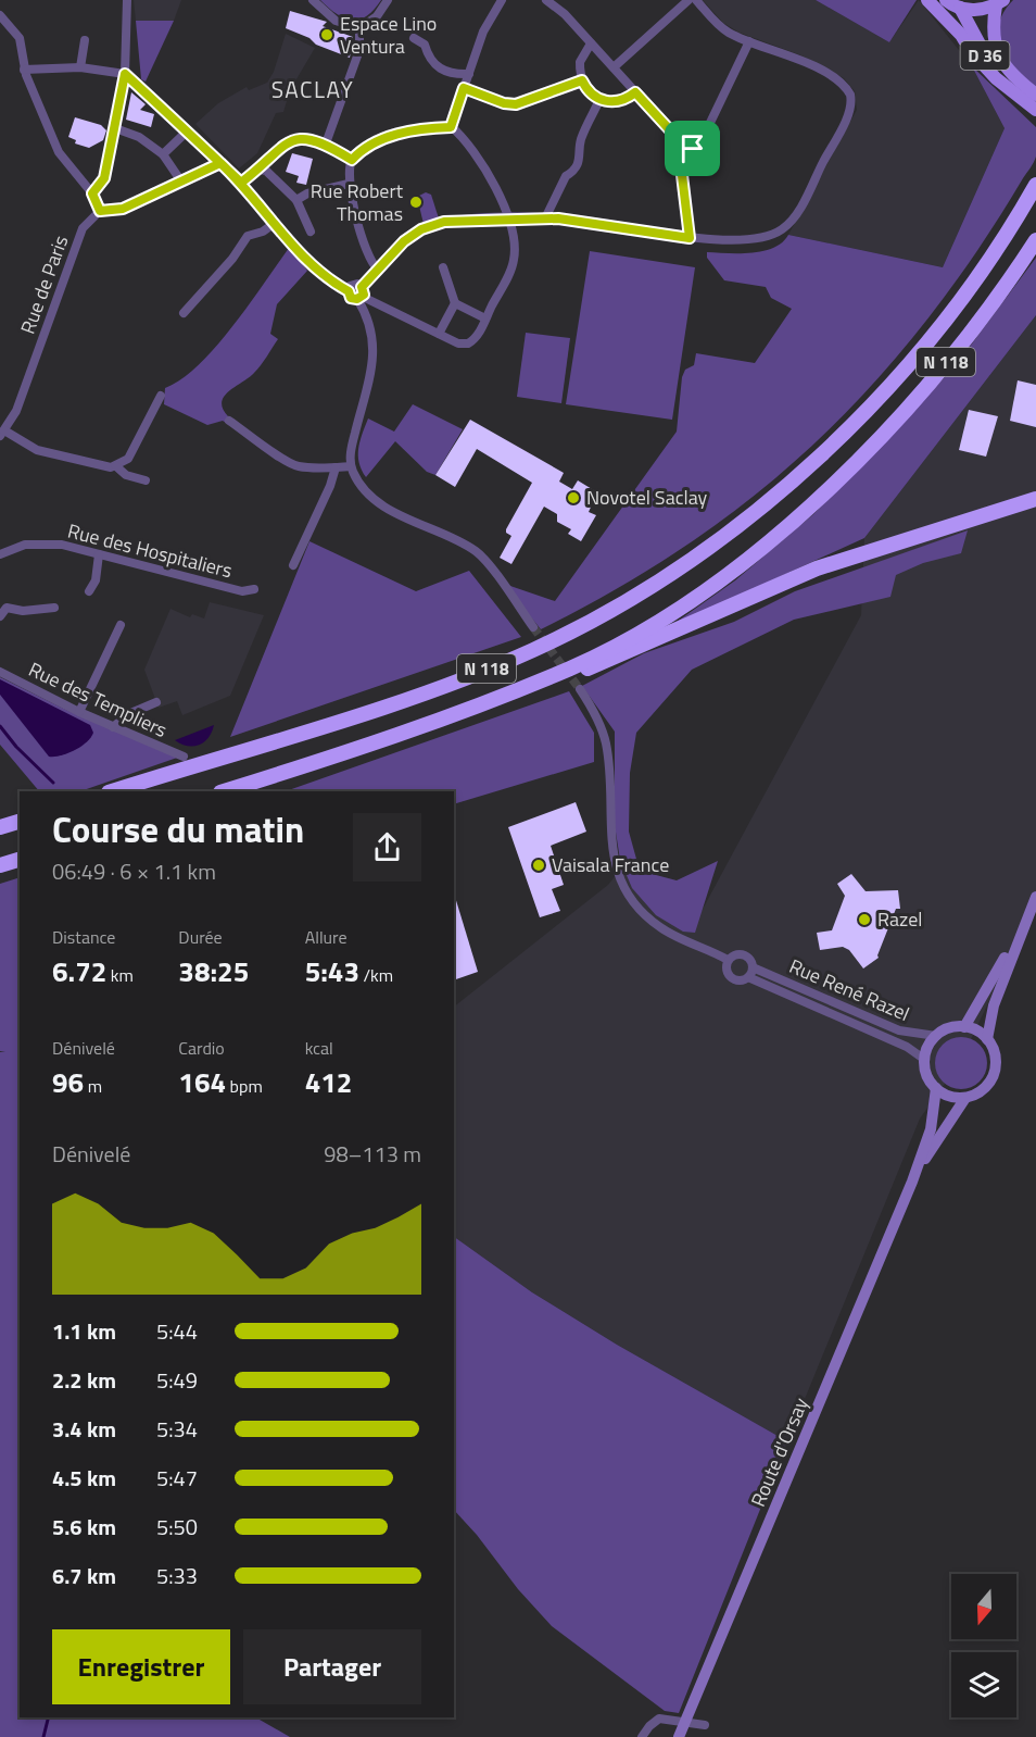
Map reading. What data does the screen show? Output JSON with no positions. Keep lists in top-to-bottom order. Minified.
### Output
{"streets":{"highway":["N 118"],"main road":["D 36","Route d'Orsay"],"street":["Rue de Paris","Rue des Hospitaliers","Rue des Templiers","Rue René Razel"]},"crossings":[["Rue René Razel","Route d'Orsay"]],"districts":["SACLAY"],"places":["Espace Lino Ventura","Rue Robert Thomas","Novotel Saclay","Vaisala France","Razel"],"north":"bottom","page":{"heading":["Course du matin","06:49 · 6 × 1.1 km"],"stats":[["Distance","6.72 km"],["Durée","38:25"],["Allure","5:43 /km"],["Dénivelé","96 m"],["Cardio","164 bpm"],["kcal","412"]],"chart":["Dénivelé","98–113 m"],"list":[{"name":"1.1 km","note":"5:44"},{"name":"2.2 km","note":"5:49"},{"name":"3.4 km","note":"5:34"},{"name":"4.5 km","note":"5:47"},{"name":"5.6 km","note":"5:50"},{"name":"6.7 km","note":"5:33"}],"buttons":["Enregistrer","Partager"]}}
